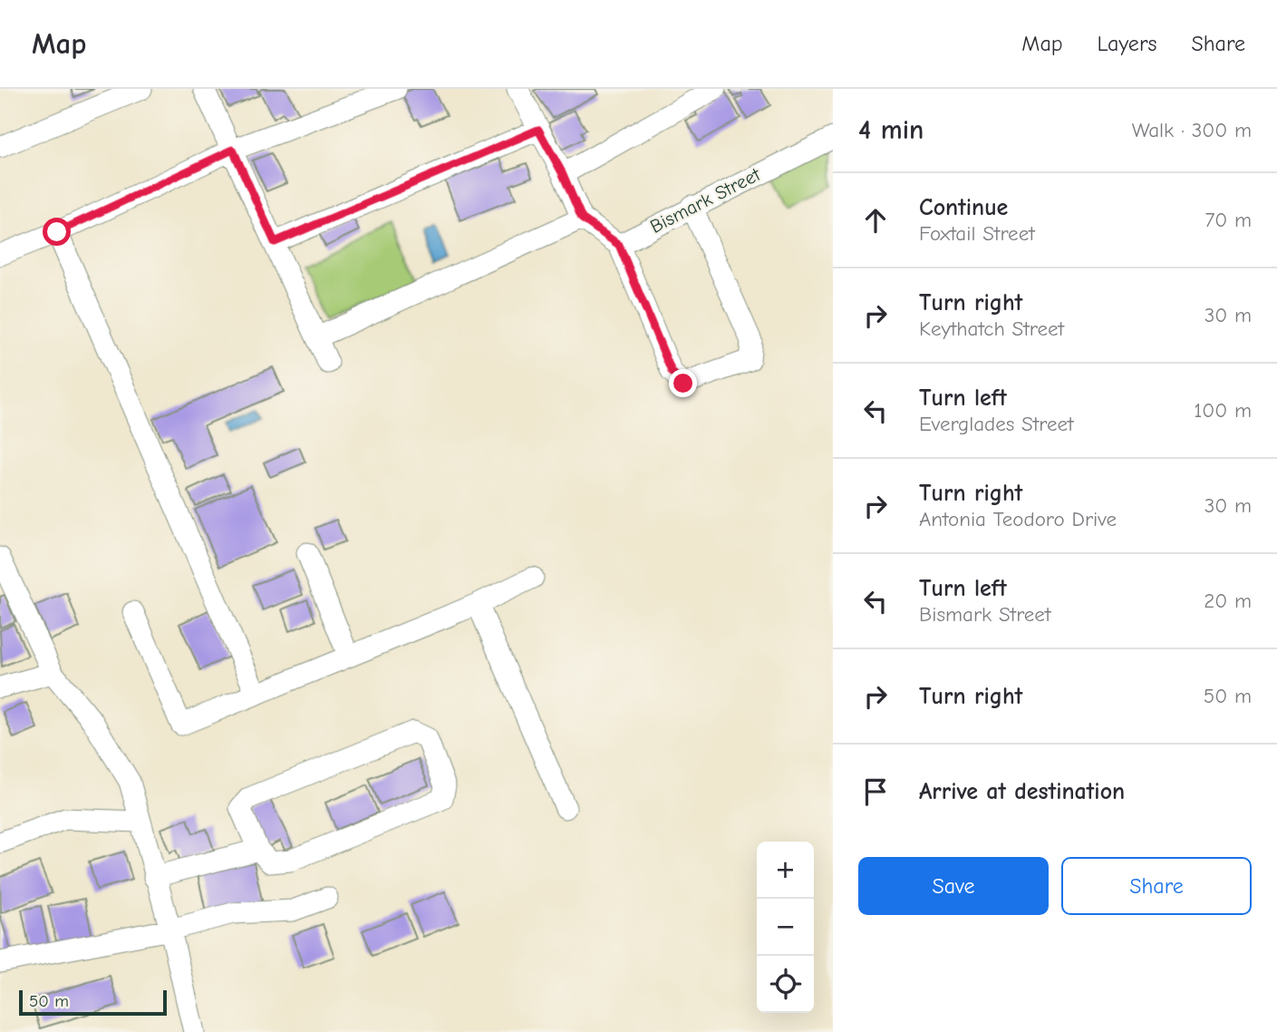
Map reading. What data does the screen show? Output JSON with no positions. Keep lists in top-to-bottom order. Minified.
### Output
{"streets":{"street":["Bismark Street"]},"scale_bar":"50 m","page":{"header":"Map","nav":["Map","Layers","Share"],"heading":["4 min","Walk · 300 m"],"list":[["Continue","Foxtail Street","70 m"],["Turn right","Keythatch Street","30 m"],["Turn left","Everglades Street","100 m"],["Turn right","Antonia Teodoro Drive","30 m"],["Turn left","Bismark Street","20 m"],["Turn right","50 m"],"Arrive at destination"],"buttons":["Save","Share"],"map_buttons":["+","−"],"scale":"50 m"}}
